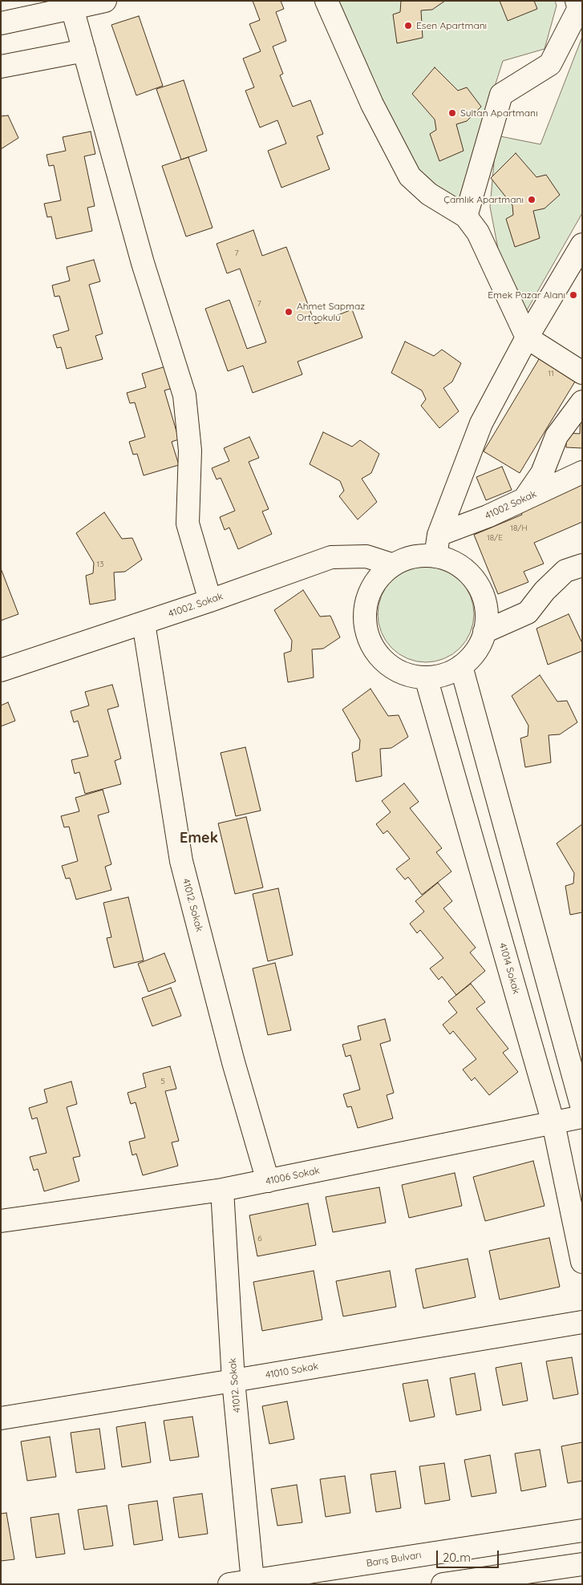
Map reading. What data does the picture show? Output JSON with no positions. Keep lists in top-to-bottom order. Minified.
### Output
{"streets":{"street":["41002 Sokak","41002. Sokak","41012. Sokak","41014 Sokak","41006 Sokak","41010 Sokak","Barış Bulvarı"]},"crossings":[["41002. Sokak","41012. Sokak"],["41002. Sokak","41014 Sokak"],["41012. Sokak","41006 Sokak"],["41012. Sokak","41010 Sokak"],["41012. Sokak","Barış Bulvarı"],["41014 Sokak","41006 Sokak"]],"districts":["Emek"],"places":["Esen Apartmanı","Sultan Apartmanı","Çamlık Apartmanı","Emek Pazar Alanı","Ahmet Sapmaz Ortaokulu"],"house_numbers":["7","7","11","18/H","18/E","13","5","6"],"scale_bar":"20 m"}
